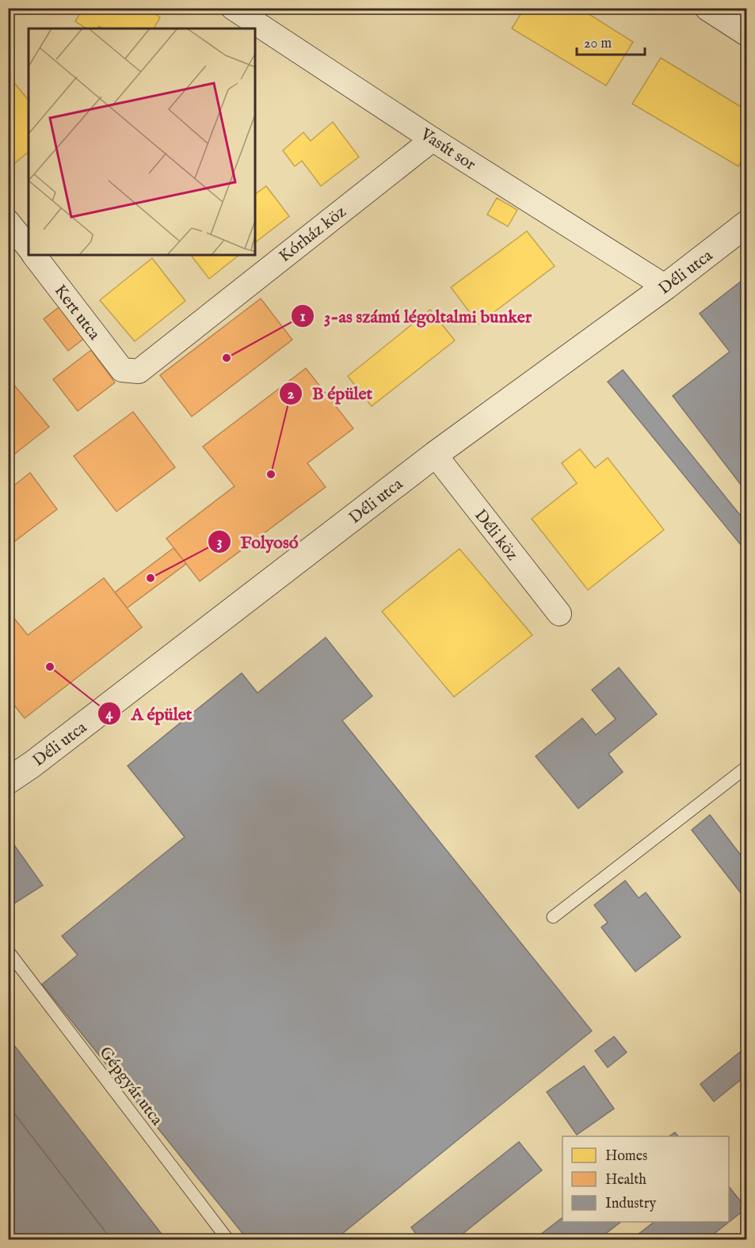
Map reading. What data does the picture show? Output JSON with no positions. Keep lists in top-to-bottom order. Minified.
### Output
{"streets":{"street":["Vasút sor","Kórház köz","Déli utca","Kert utca","Déli köz"],"lane":["Gépgyár utca"]},"crossings":[["Vasút sor","Kórház köz"],["Vasút sor","Déli utca"],["Kórház köz","Kert utca"],["Déli utca","Déli köz"]],"places":["3-as számú légoltalmi bunker","B épület","Folyosó","A épület"],"legend":["Homes","Health","Industry"],"scale_bar":"20 m"}
